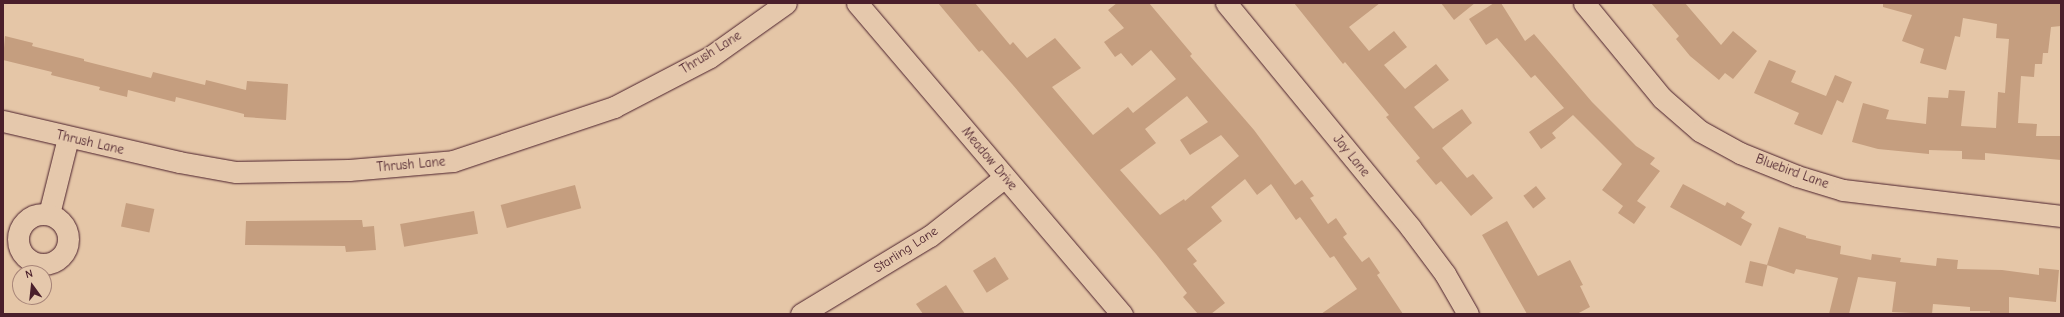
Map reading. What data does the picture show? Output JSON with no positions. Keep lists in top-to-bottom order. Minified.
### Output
{"streets":{"street":["Thrush Lane","Jay Lane","Meadow Drive","Bluebird Lane","Starling Lane"]},"crossings":[["Meadow Drive","Starling Lane"]],"north":"top"}
